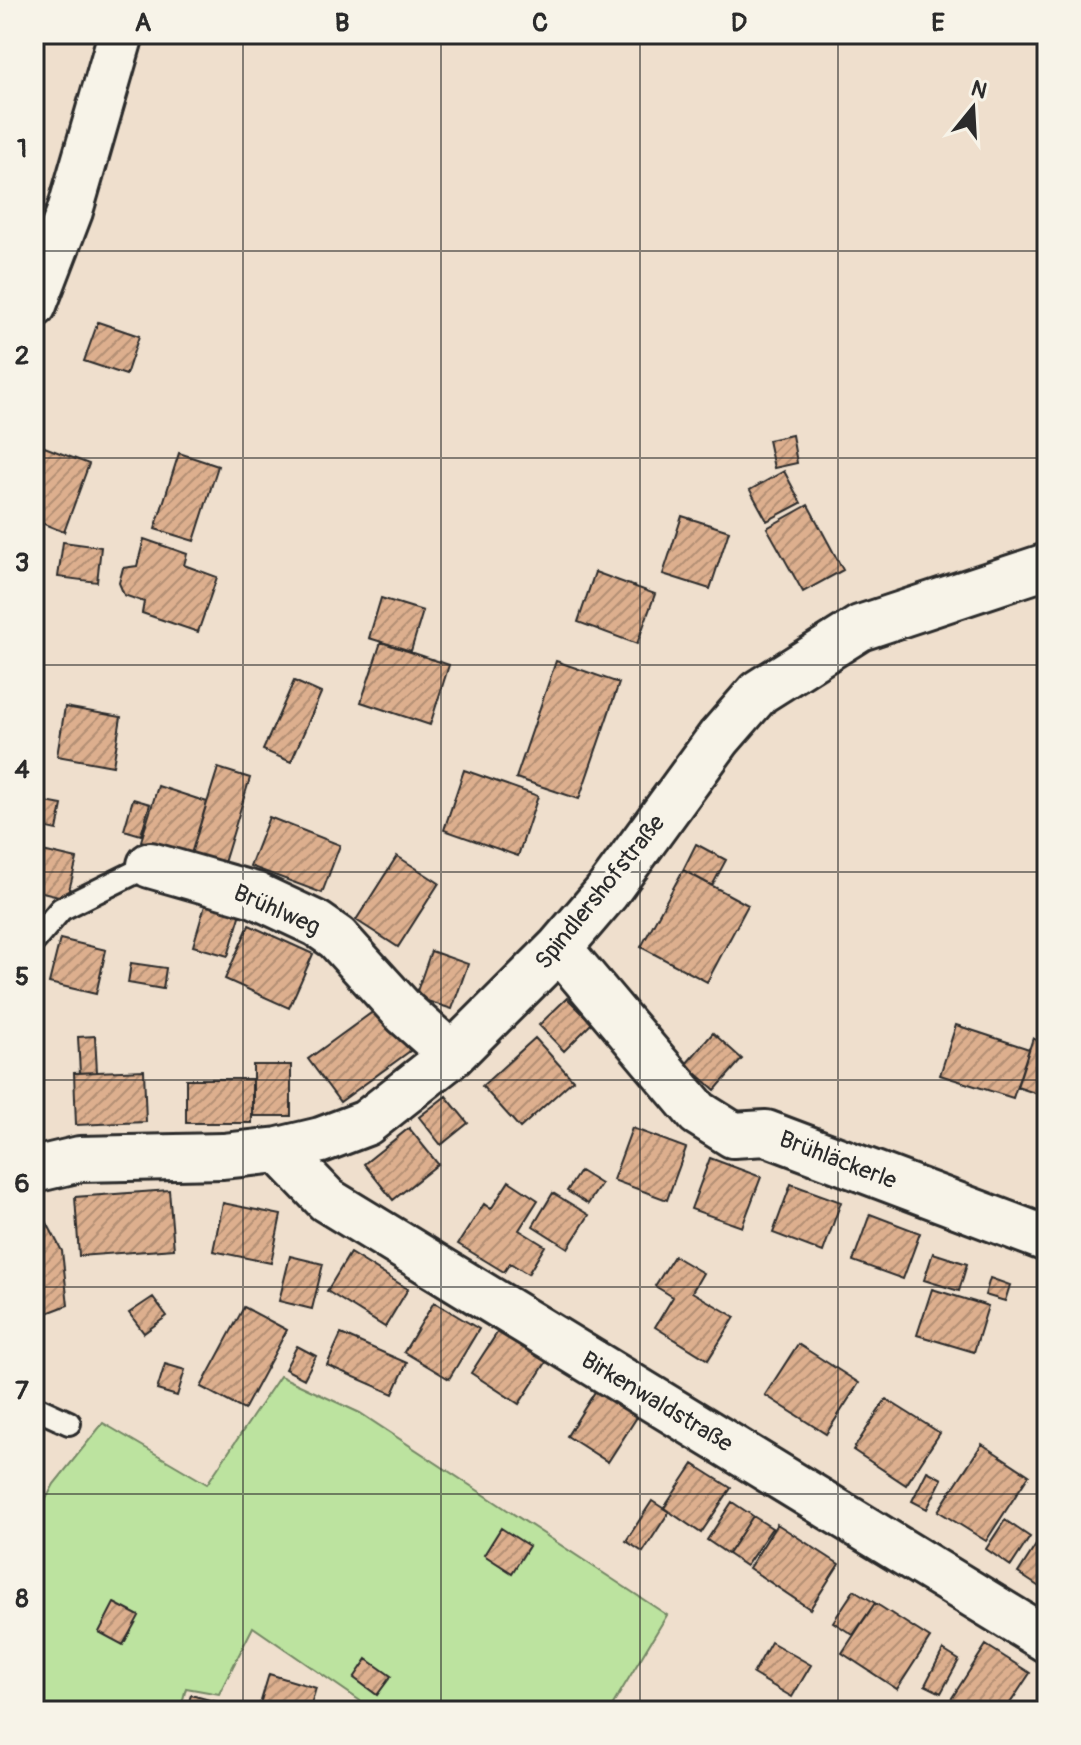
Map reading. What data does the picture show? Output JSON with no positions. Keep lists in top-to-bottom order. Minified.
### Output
{"streets":{"street":["Spindlershofstraße","Brühlweg","Brühläckerle","Birkenwaldstraße"]},"crossings":[["Spindlershofstraße","Brühlweg"],["Spindlershofstraße","Brühläckerle"],["Spindlershofstraße","Birkenwaldstraße"]],"north":"top","grid":{"columns":["A","B","C","D","E"],"rows":["1","2","3","4","5","6","7","8"]}}
